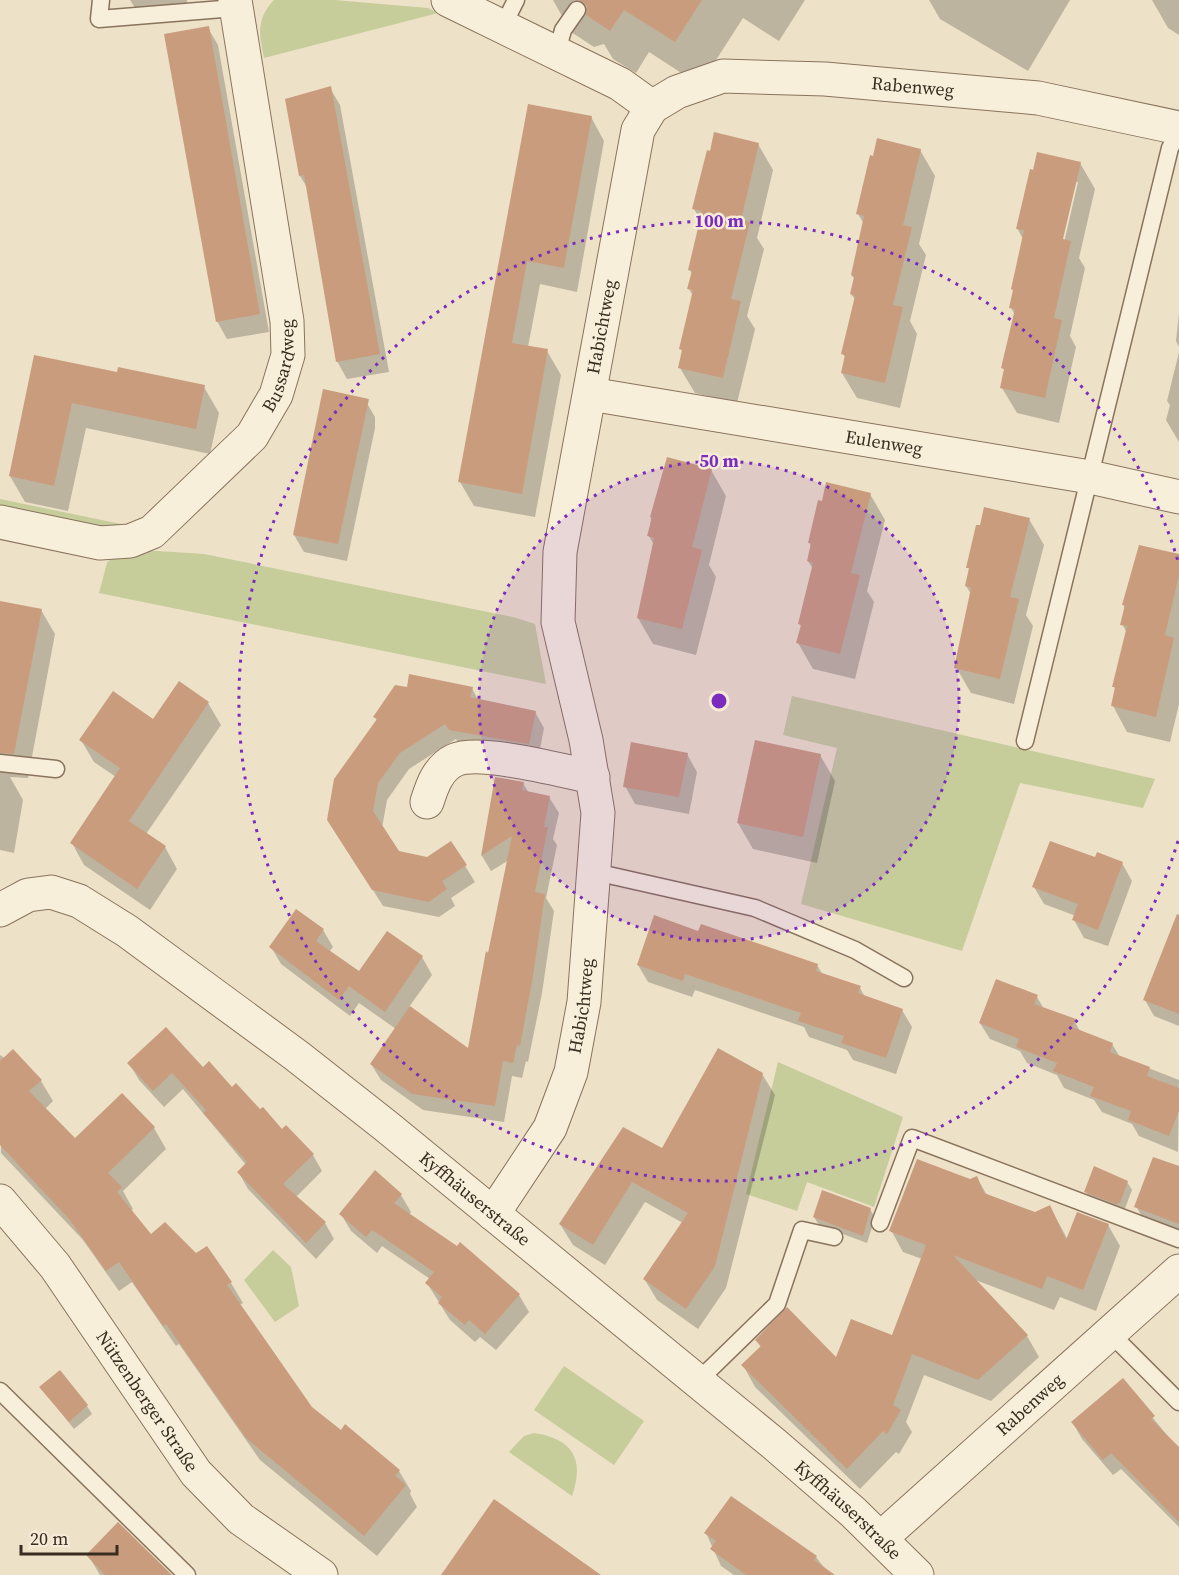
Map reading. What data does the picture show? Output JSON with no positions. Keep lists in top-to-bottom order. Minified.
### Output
{"streets":{"street":["Rabenweg","Habichtweg","Bussardweg","Eulenweg","Kyffhäuserstraße","Nützenberger Straße"]},"crossings":[["Rabenweg","Habichtweg"],["Rabenweg","Kyffhäuserstraße"],["Habichtweg","Eulenweg"],["Habichtweg","Kyffhäuserstraße"]],"scale_bar":"20 m","rings":["100 m","50 m"]}
